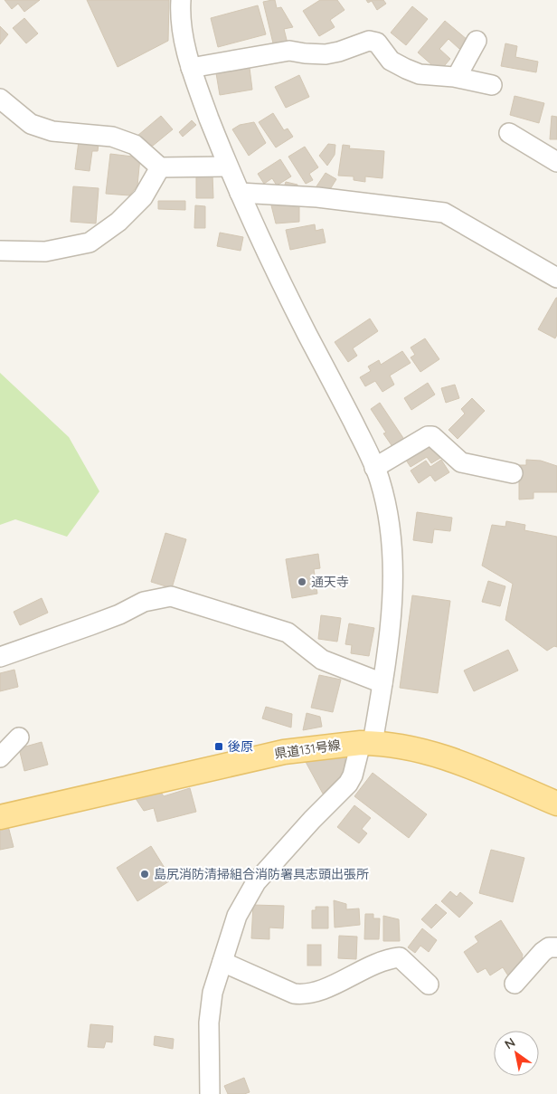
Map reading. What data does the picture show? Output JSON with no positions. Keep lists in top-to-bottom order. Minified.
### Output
{"streets":{"main road":["県道131号線"]},"places":{"other":["通天寺","島尻消防清掃組合消防署具志頭出張所"],"transit":["後原"]},"north":"top left"}
